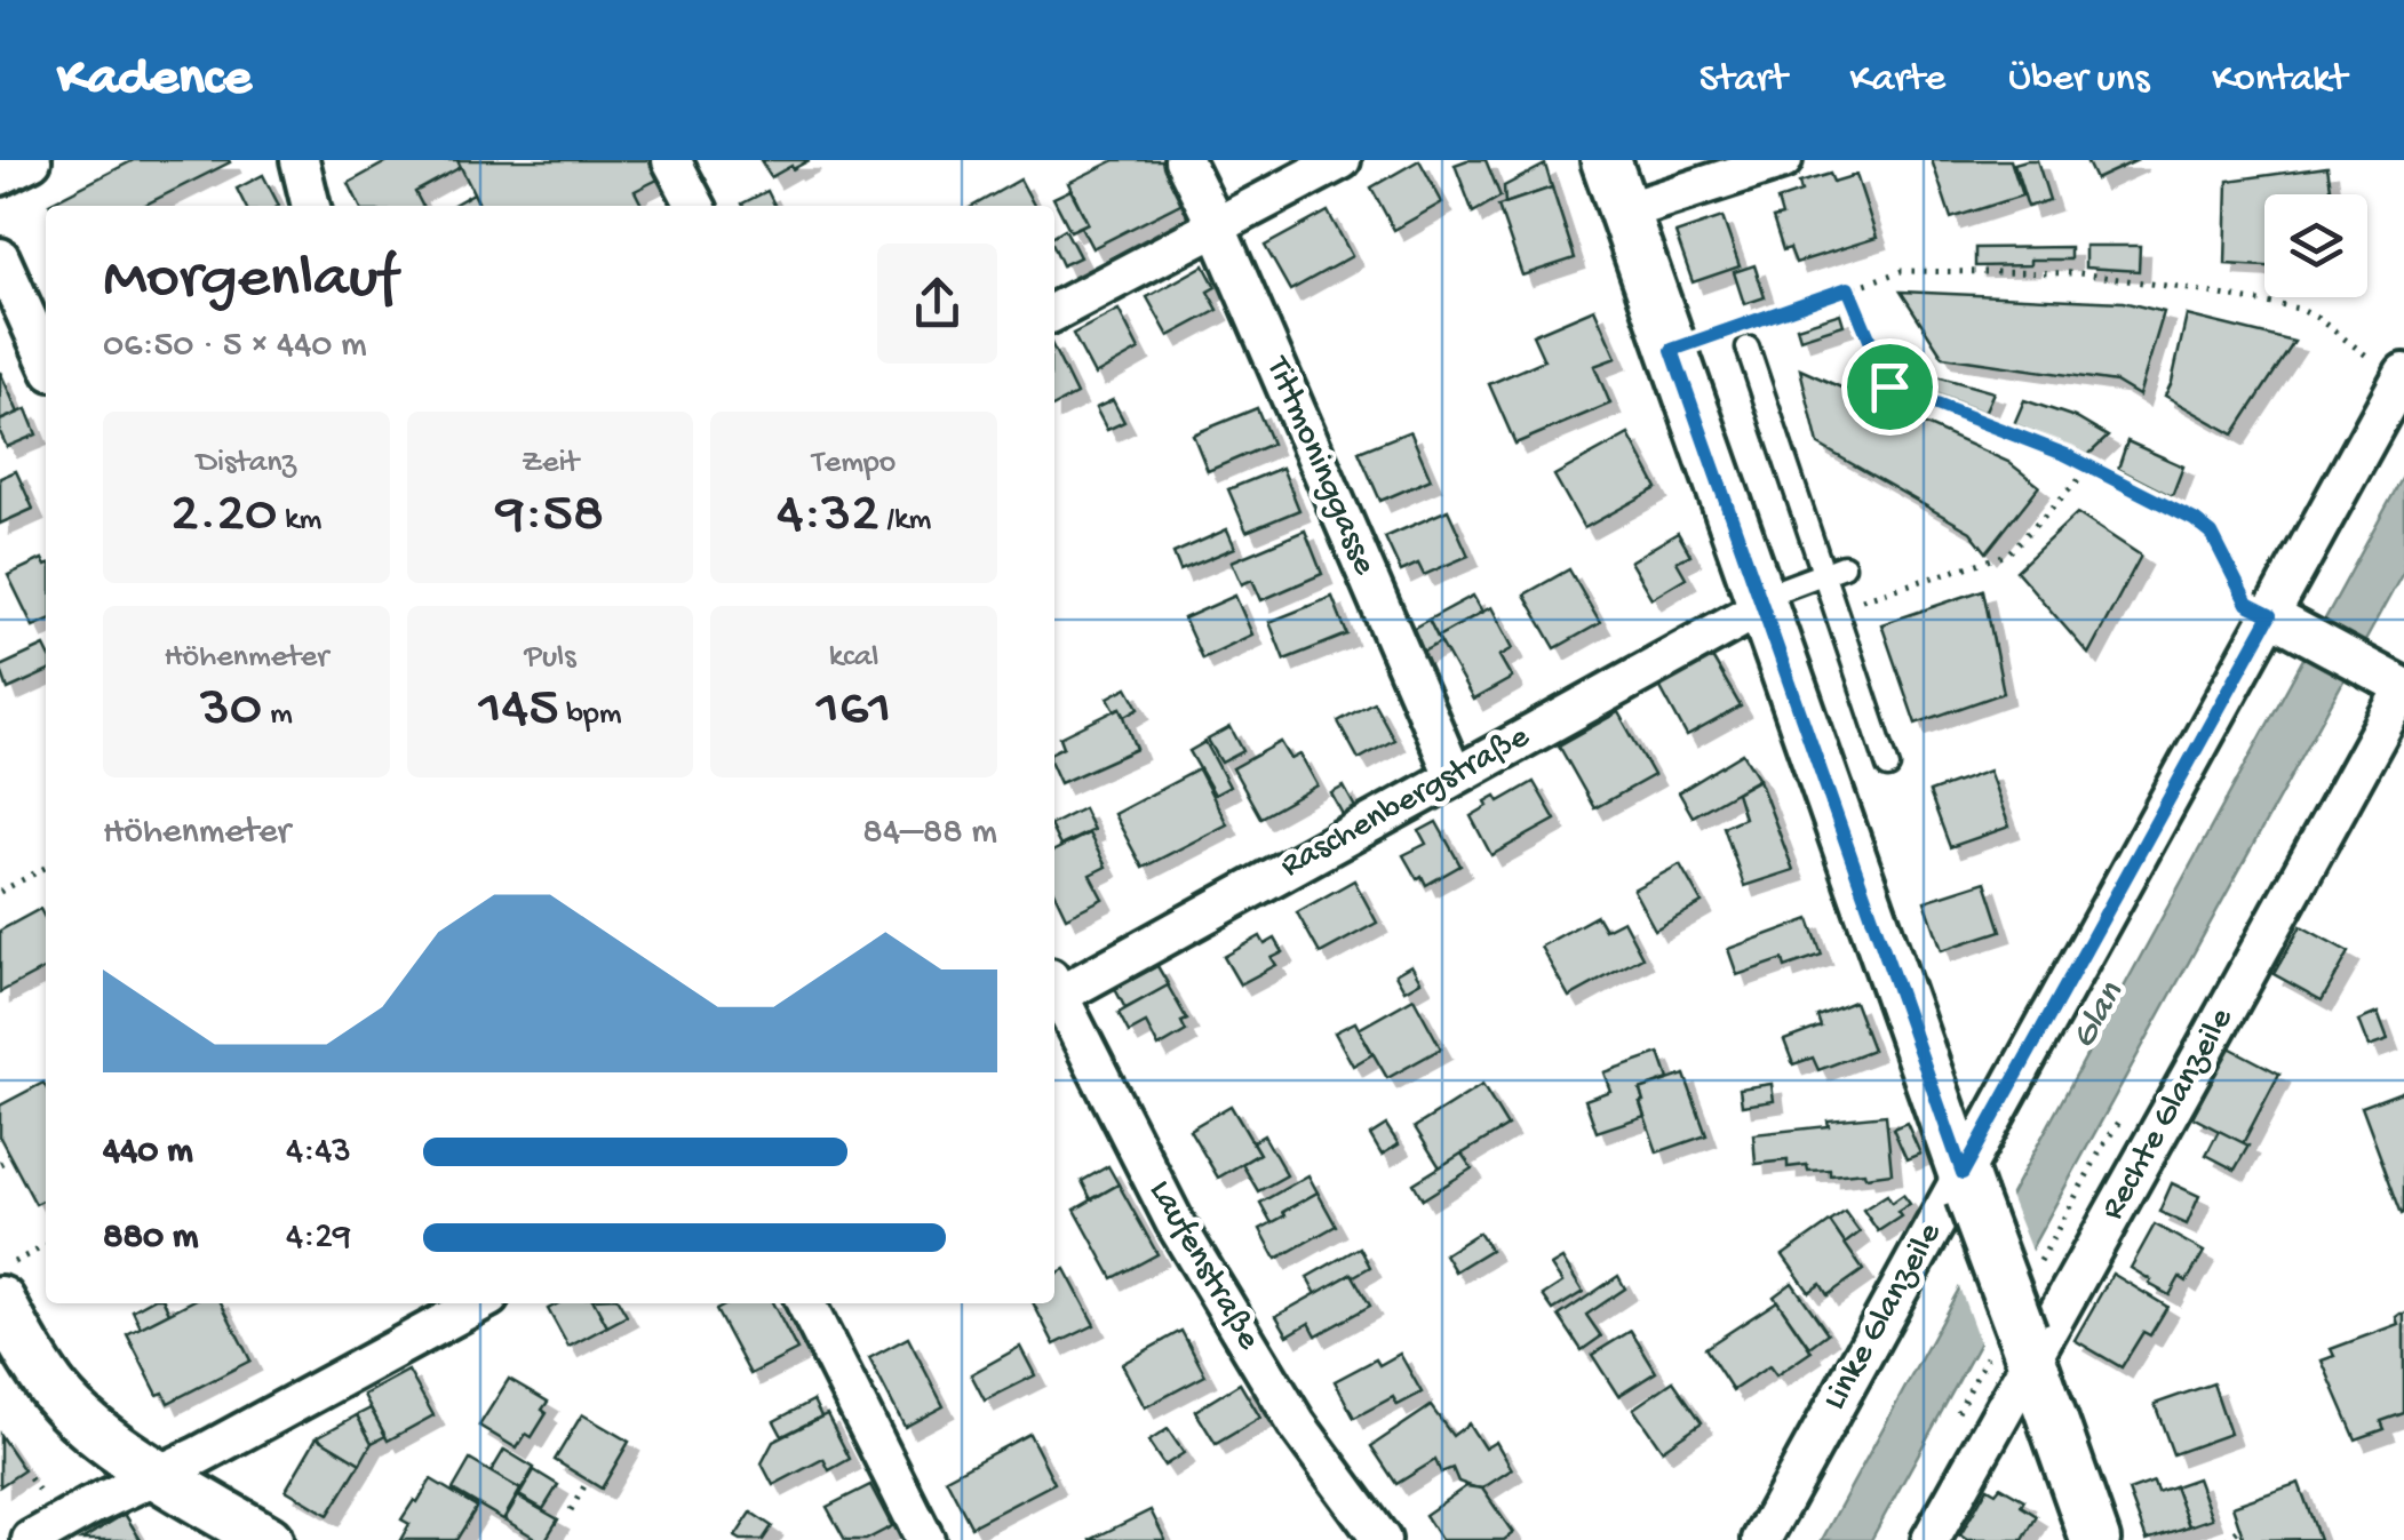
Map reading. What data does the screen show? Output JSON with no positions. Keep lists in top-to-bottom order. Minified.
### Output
{"streets":{"street":["Tittmoninggasse","Raschenbergstraße","Rechte Glanzeile","Laufenstraße","Linke Glanzeile"]},"crossings":[["Tittmoninggasse","Raschenbergstraße"]],"water":["Glan"],"page":{"header":"Kadence","nav":["Start","Karte","Über uns","Kontakt"],"heading":["Morgenlauf","06:50 · 5 × 440 m"],"stats":[["Distanz","2.20 km"],["Zeit","9:58"],["Tempo","4:32 /km"],["Höhenmeter","30 m"],["Puls","145 bpm"],["kcal","161"]],"chart":["Höhenmeter","84–88 m"],"list":[{"name":"440 m","note":"4:43"},{"name":"880 m","note":"4:29"}]}}
